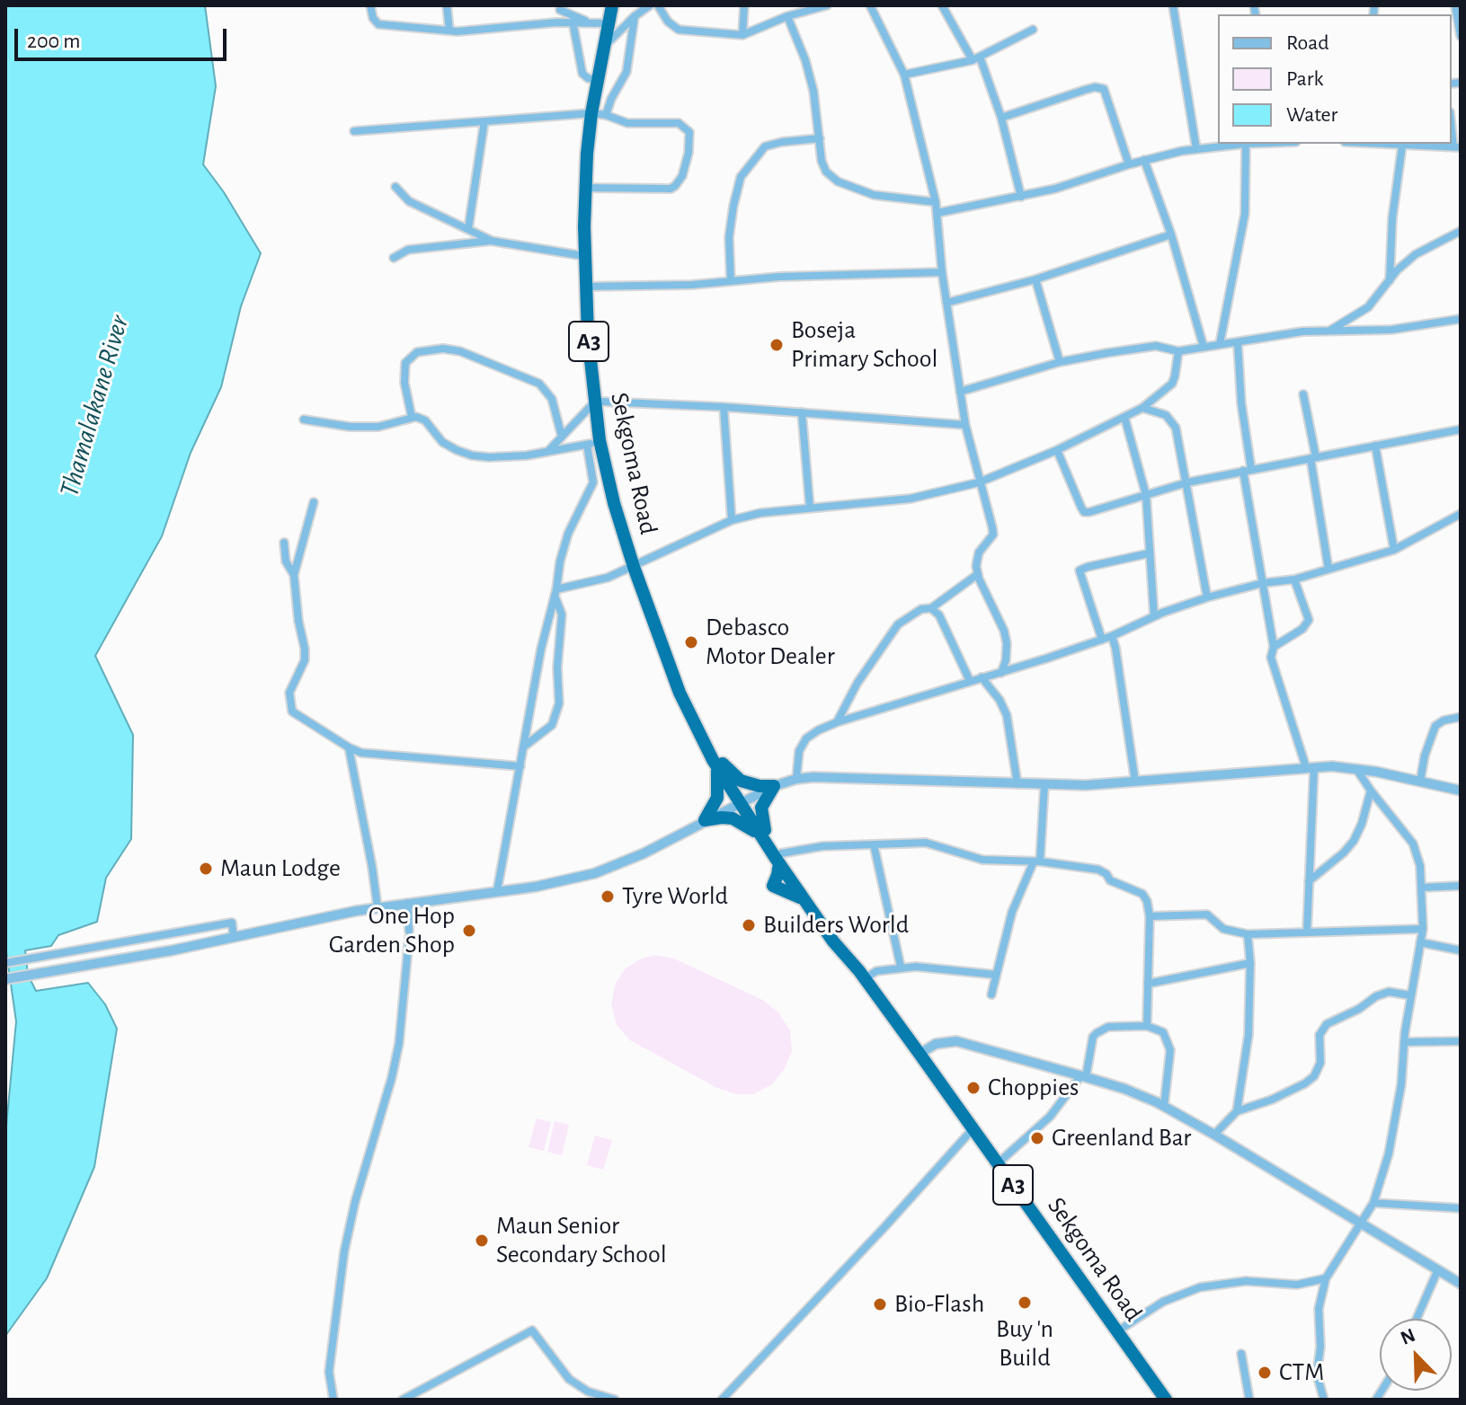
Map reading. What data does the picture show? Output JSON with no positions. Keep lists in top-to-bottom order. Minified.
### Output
{"streets":{"highway":["A3","Sekgoma Road"]},"water":["Thamalakane River"],"places":["Boseja Primary School","Debasco Motor Dealer","Maun Lodge","Tyre World","Builders World","One Hop Garden Shop","Choppies","Greenland Bar","Maun Senior Secondary School","Buy 'n Build","Bio-Flash","CTM"],"legend":["Road","Park","Water"],"scale_bar":"200 m","north":"top left"}
